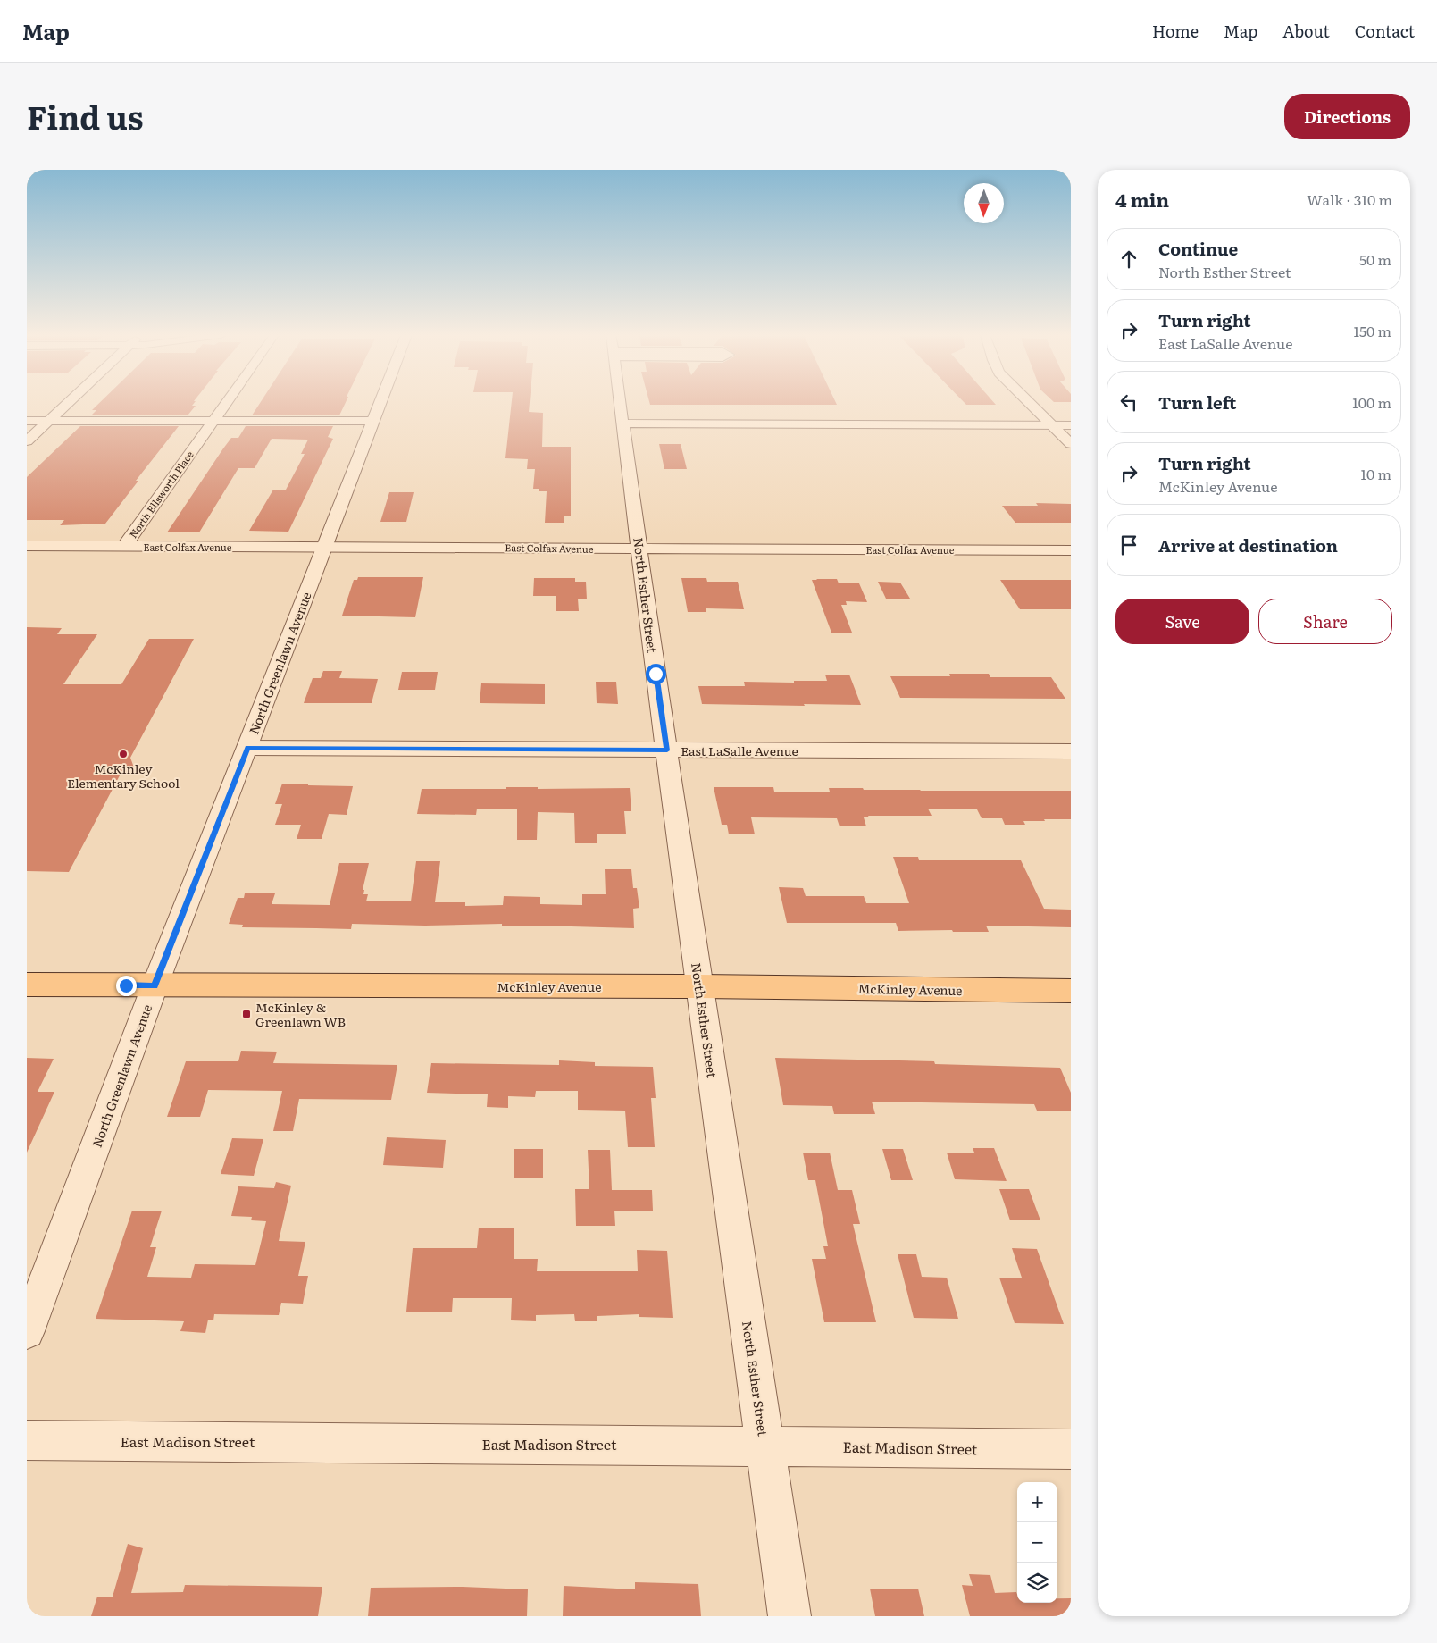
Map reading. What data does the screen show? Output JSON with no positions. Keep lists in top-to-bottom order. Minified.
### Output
{"streets":{"main road":["McKinley Avenue"],"street":["North Ellsworth Place","East Colfax Avenue","North Esther Street","North Greenlawn Avenue","East LaSalle Avenue","East Madison Street"]},"crossings":[["North Ellsworth Place","East Colfax Avenue"],["East Colfax Avenue","North Esther Street"],["East Colfax Avenue","North Greenlawn Avenue"],["North Esther Street","East LaSalle Avenue"],["North Esther Street","McKinley Avenue"],["North Esther Street","East Madison Street"],["North Greenlawn Avenue","East LaSalle Avenue"],["North Greenlawn Avenue","McKinley Avenue"]],"places":{"other":["McKinley Elementary School"],"transit":["McKinley & Greenlawn WB"]},"north":"bottom","page":{"header":"Map","nav":["Home","Map","About","Contact"],"title":"Find us","buttons":["Directions",["Save","Share"]],"heading":["4 min","Walk · 310 m"],"list":[["Continue","North Esther Street","50 m"],["Turn right","East LaSalle Avenue","150 m"],["Turn left","100 m"],["Turn right","McKinley Avenue","10 m"],"Arrive at destination"],"map_buttons":["+","−"]}}
